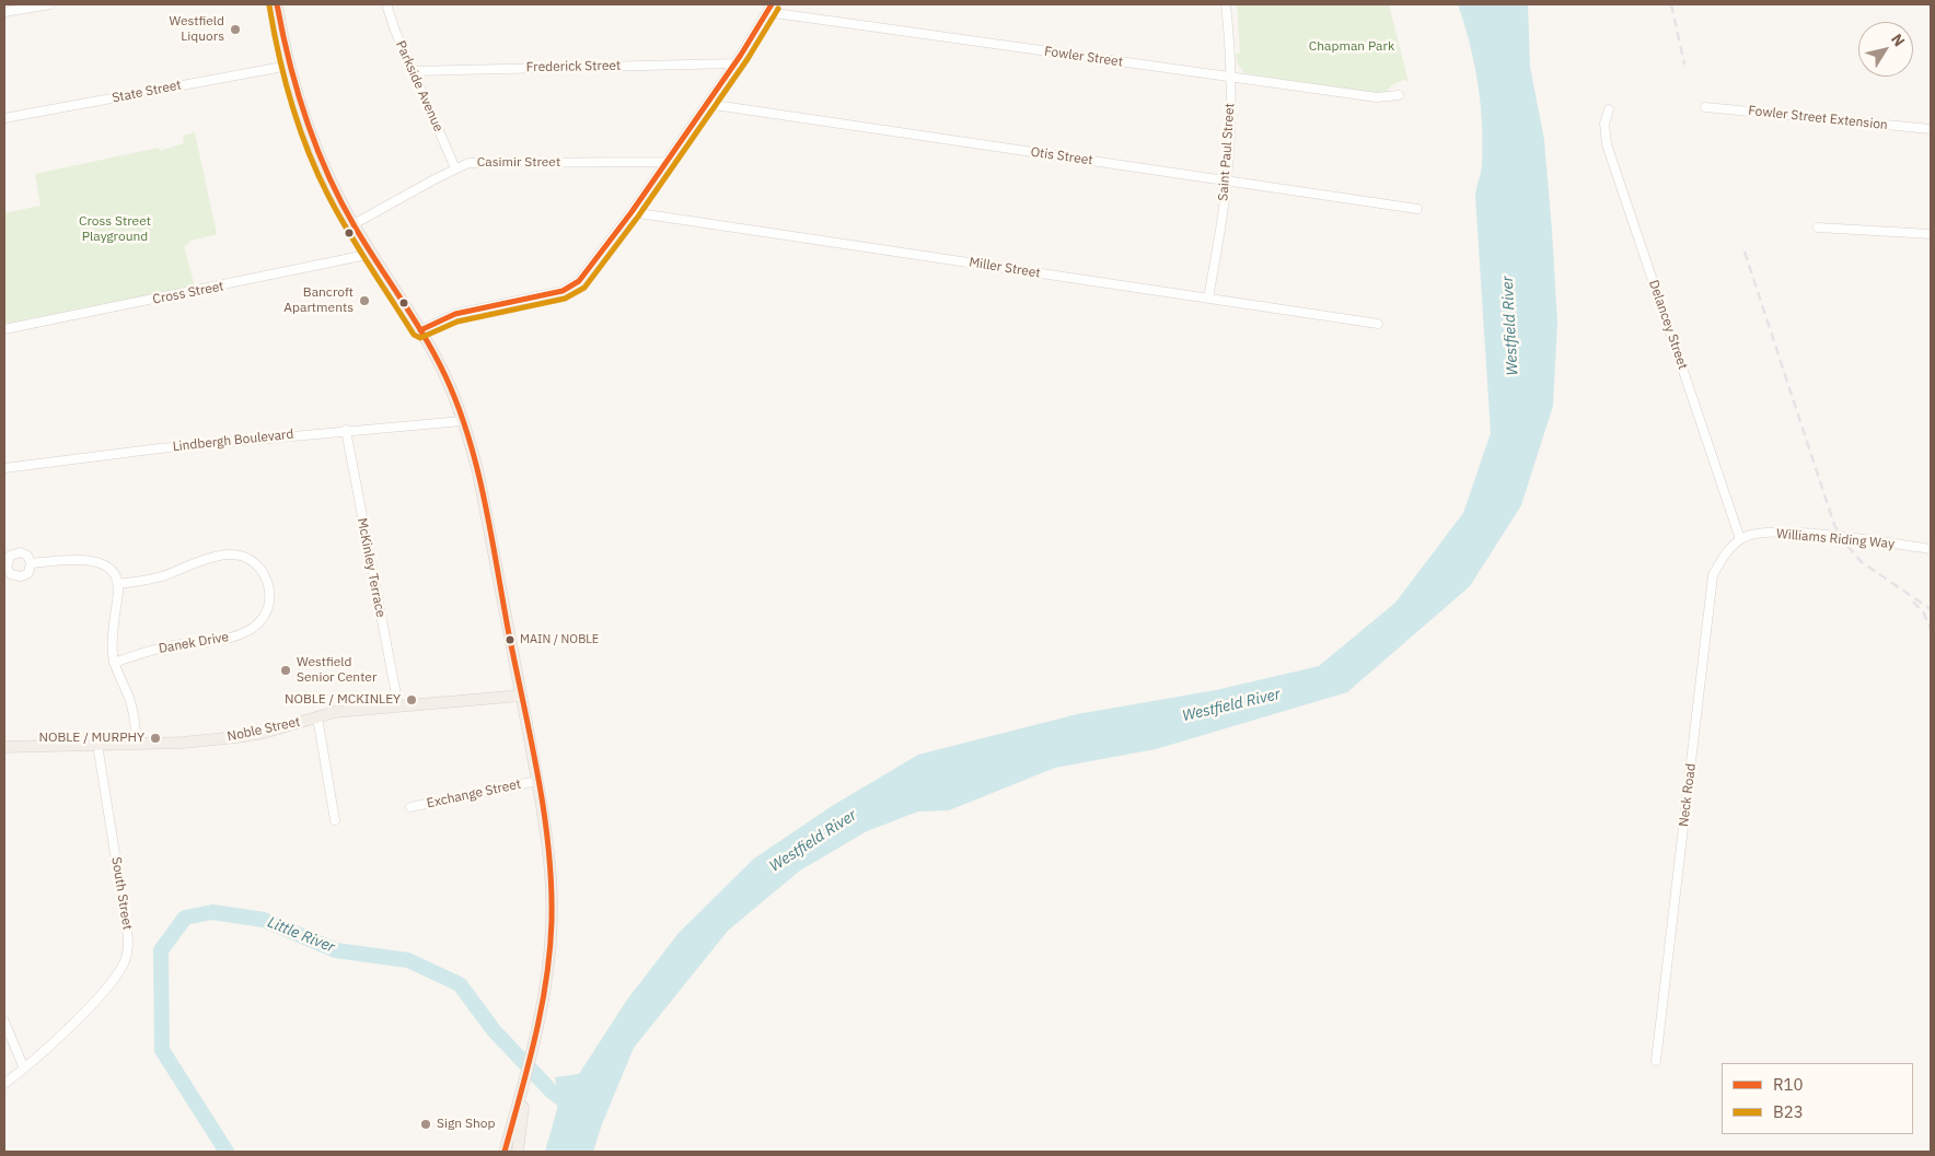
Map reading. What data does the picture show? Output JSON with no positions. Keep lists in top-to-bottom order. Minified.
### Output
{"streets":{"main road":["Noble Street"],"street":["Fowler Street","Frederick Street","Parkside Avenue","State Street","Fowler Street Extension","Saint Paul Street","Otis Street","Casimir Street","Miller Street","Cross Street","Delancey Street","Lindbergh Boulevard","Williams Riding Way","McKinley Terrace","Danek Drive","Exchange Street","Neck Road","South Street"]},"crossings":[["Fowler Street","Saint Paul Street"],["Frederick Street","Parkside Avenue"],["Parkside Avenue","Casimir Street"],["Saint Paul Street","Otis Street"],["Saint Paul Street","Miller Street"],["Delancey Street","Williams Riding Way"],["Delancey Street","Neck Road"],["Lindbergh Boulevard","McKinley Terrace"],["Williams Riding Way","Neck Road"],["McKinley Terrace","Noble Street"],["Noble Street","South Street"]],"water":["Westfield River","Little River"],"parks":["Chapman Park","Cross Street Playground"],"places":["Westfield Liquors","Bancroft Apartments","MAIN / NOBLE","Westfield Senior Center","NOBLE / MCKINLEY","NOBLE / MURPHY","Sign Shop"],"lines":["transit line R10","transit line B23"],"legend":["R10","B23"],"north":"top right"}
